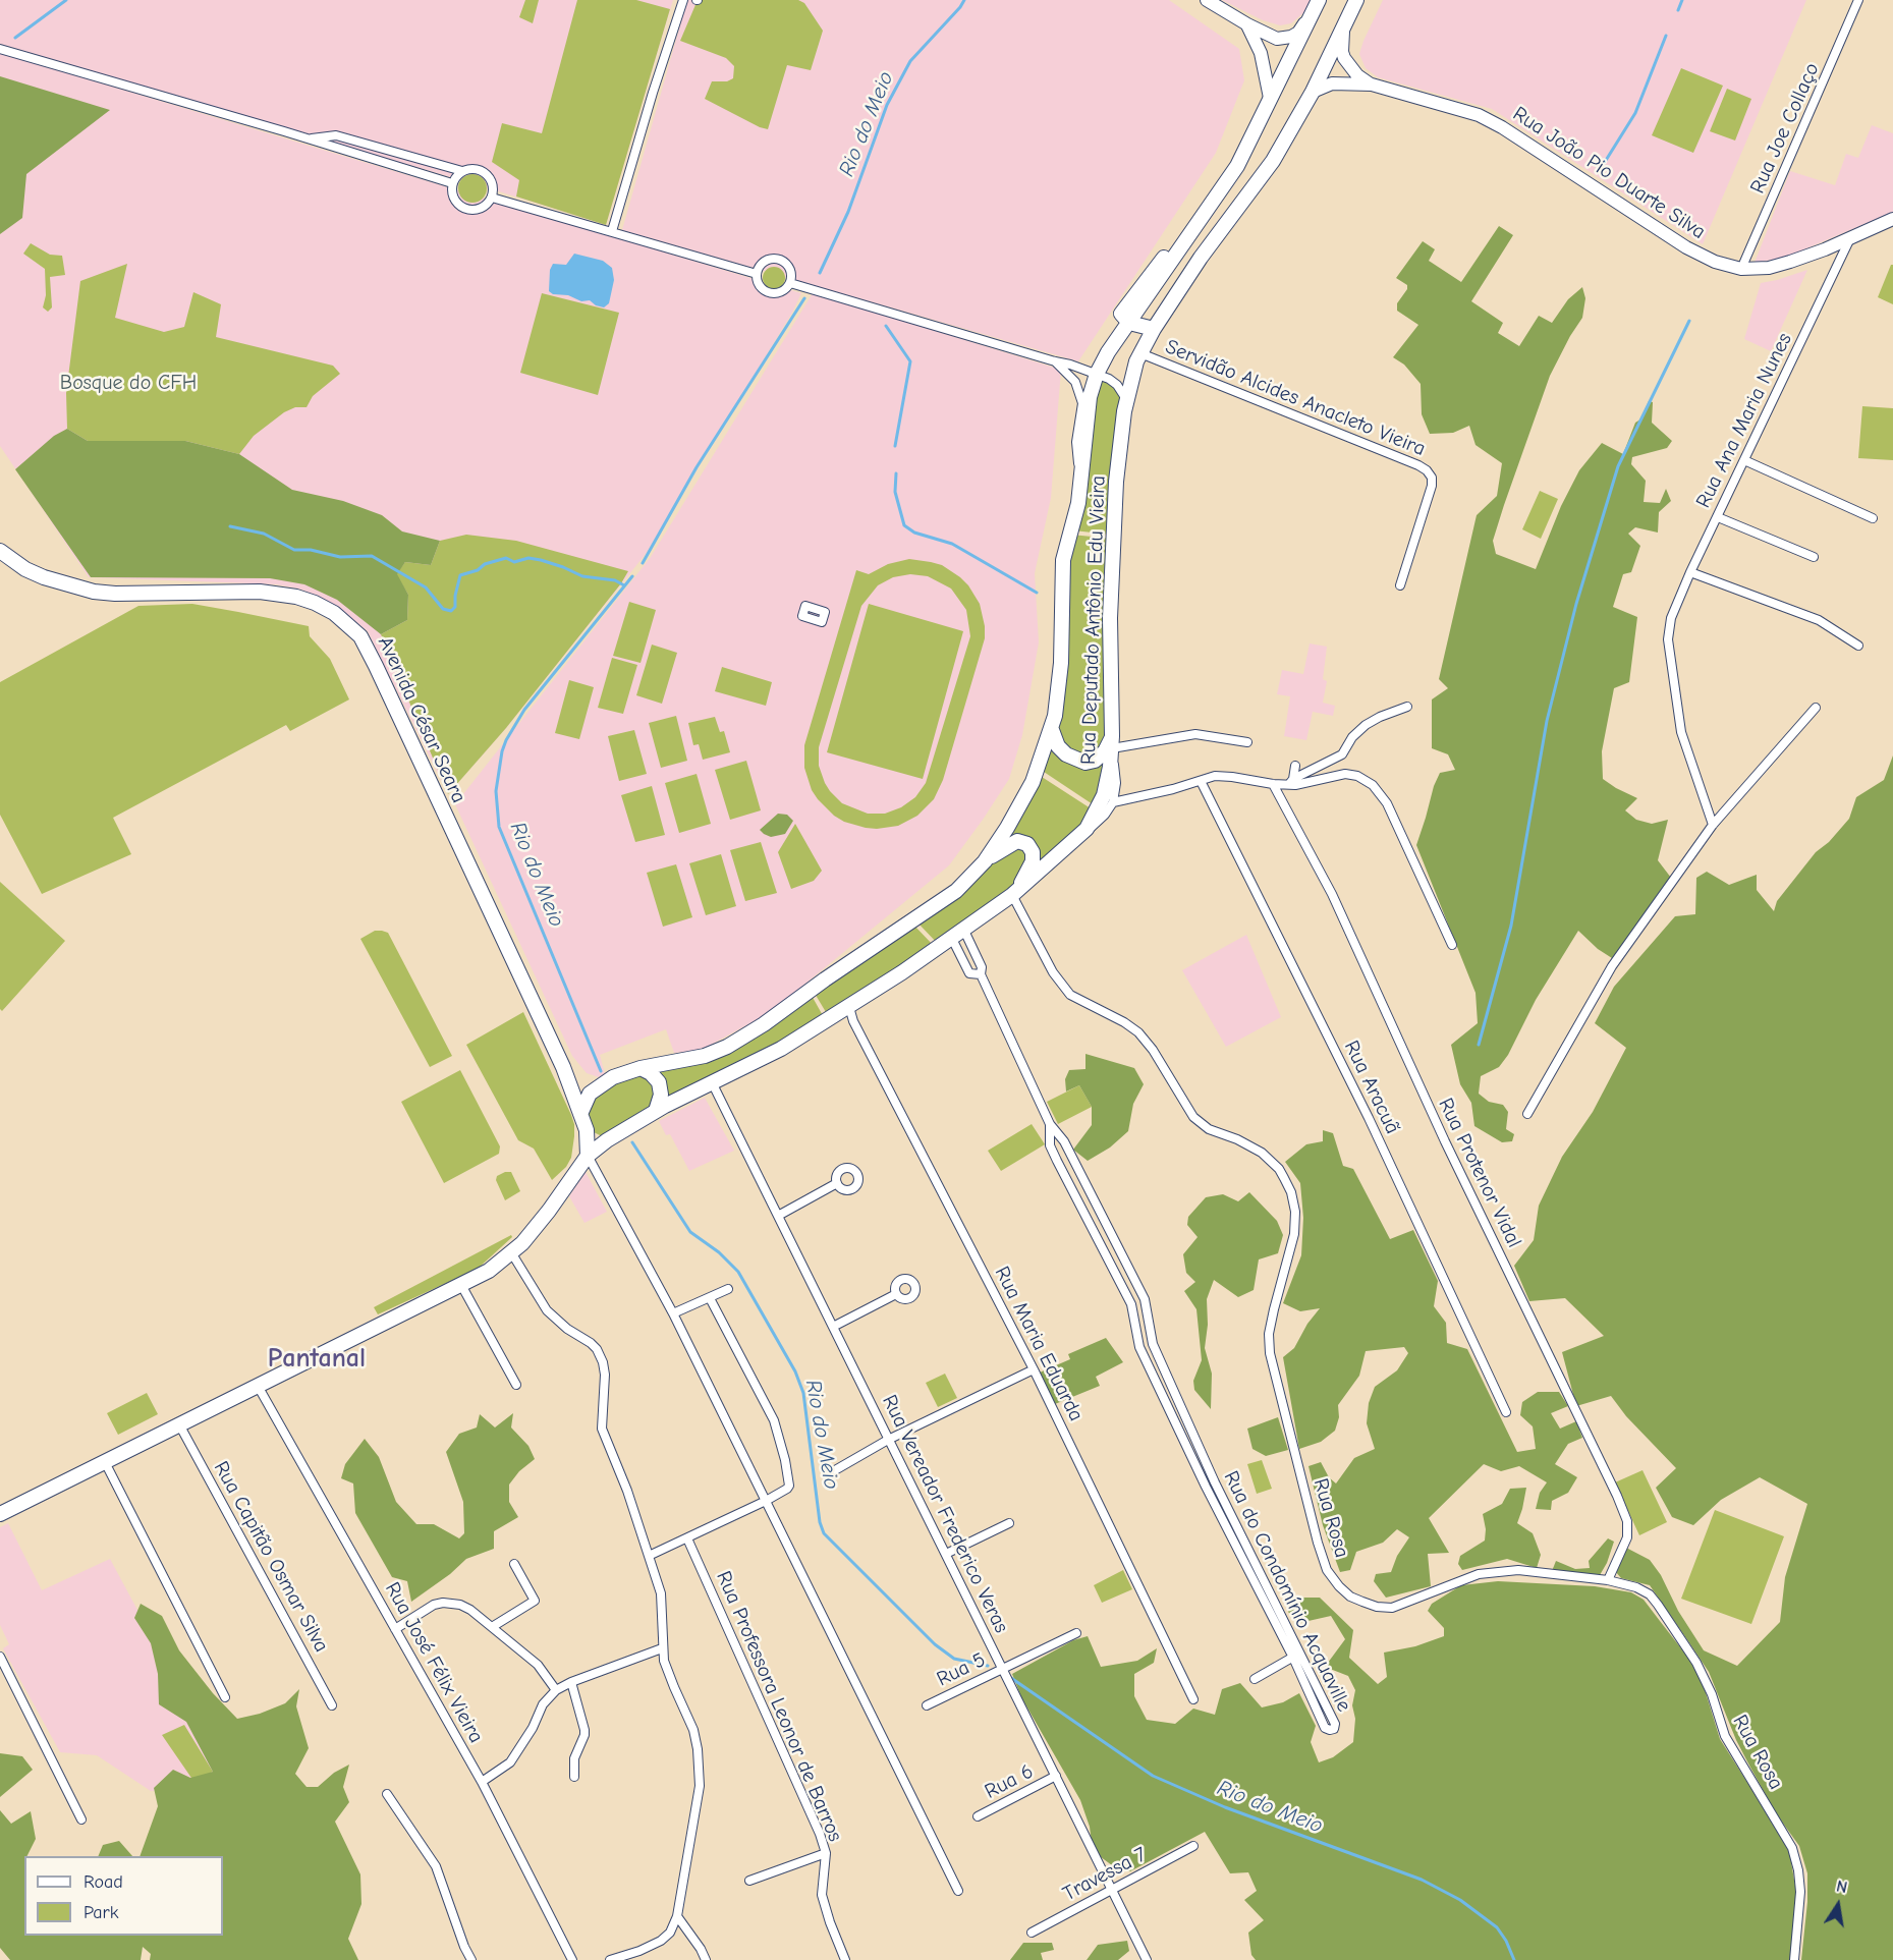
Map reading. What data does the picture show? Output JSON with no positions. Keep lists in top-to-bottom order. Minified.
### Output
{"streets":{"main road":["Rua João Pio Duarte Silva","Rua Deputado Antônio Edu Vieira","Avenida César Seara"],"street":["Rua Joe Collaço","Servidão Alcides Anacleto Vieira","Rua Ana Maria Nunes","Rua Aracuã","Rua Protenor Vidal","Rua Maria Eduarda","Rua Vereador Frederico Veras","Rua Rosa","Rua Capitão Osmar Silva","Rua do Condomínio Acquaville","Rua José Félix Vieira","Rua 5","Rua Professora Leonor de Barros","Rua 6","Travessa 7"]},"crossings":[["Rua Joe Collaço","Rua João Pio Duarte Silva"],["Rua João Pio Duarte Silva","Rua Ana Maria Nunes"],["Rua João Pio Duarte Silva","Rua Deputado Antônio Edu Vieira"],["Servidão Alcides Anacleto Vieira","Rua Deputado Antônio Edu Vieira"],["Rua Deputado Antônio Edu Vieira","Avenida César Seara"],["Rua Deputado Antônio Edu Vieira","Rua Maria Eduarda"],["Rua Deputado Antônio Edu Vieira","Rua Vereador Frederico Veras"],["Rua Deputado Antônio Edu Vieira","Rua Rosa"],["Rua Deputado Antônio Edu Vieira","Rua do Condomínio Acquaville"],["Rua Protenor Vidal","Rua Rosa"],["Rua Vereador Frederico Veras","Rua 5"],["Rua Vereador Frederico Veras","Rua 6"],["Rua Vereador Frederico Veras","Travessa 7"]],"districts":["Pantanal"],"water":["Rio do Meio"],"parks":["Bosque do CFH"],"legend":["Road","Park"],"north":"top"}
